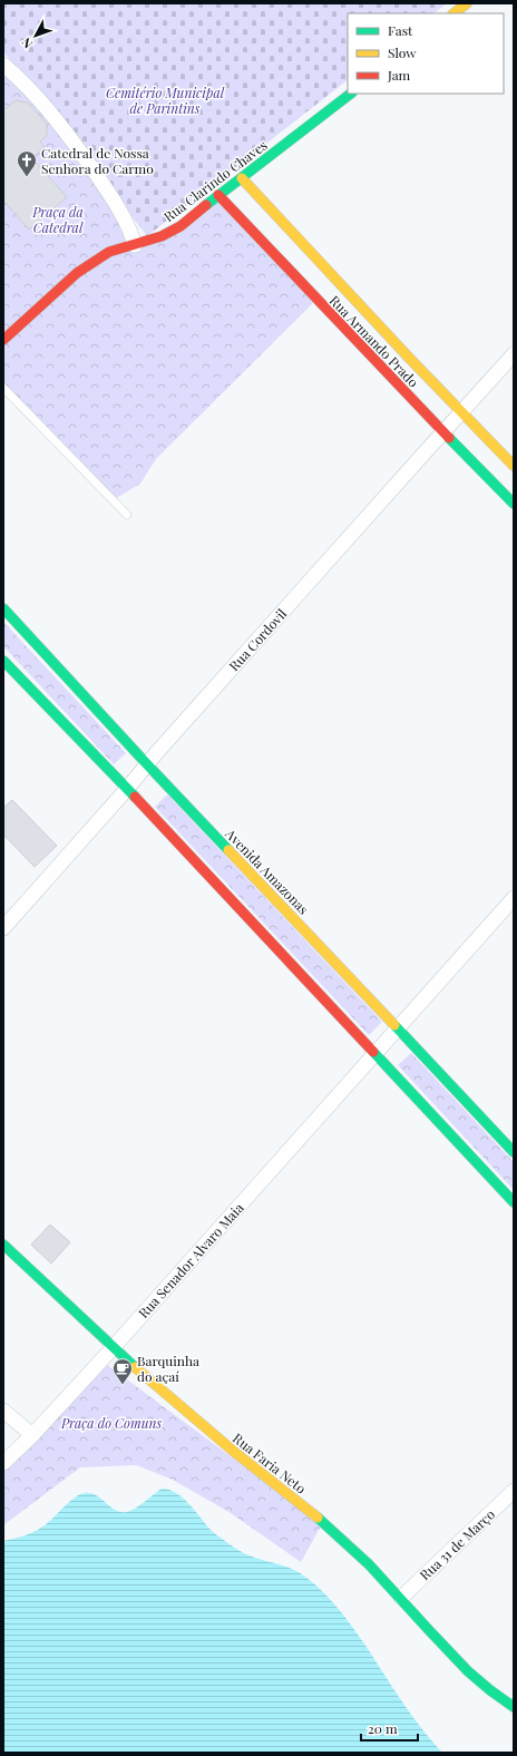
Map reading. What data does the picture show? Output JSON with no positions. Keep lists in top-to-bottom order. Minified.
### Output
{"streets":{"street":["Rua Clarindo Chaves","Rua Armando Prado","Rua Cordovil","Avenida Amazonas","Rua Senador Alvaro Maia","Rua Faria Neto","Rua 31 de Março"]},"crossings":[["Rua Clarindo Chaves","Rua Armando Prado"],["Rua Armando Prado","Rua Cordovil"],["Rua Cordovil","Avenida Amazonas"],["Avenida Amazonas","Rua Senador Alvaro Maia"],["Rua Senador Alvaro Maia","Rua Faria Neto"],["Rua Faria Neto","Rua 31 de Março"]],"parks":["Cemitério Municipal de Parintins","Praça da Catedral","Praça do Comuns"],"places":{"church":["Catedral de Nossa Senhora do Carmo"],"cafe":["Barquinha do açaí"]},"legend":["Fast","Slow","Jam"],"scale_bar":"20 m","north":"bottom left"}
